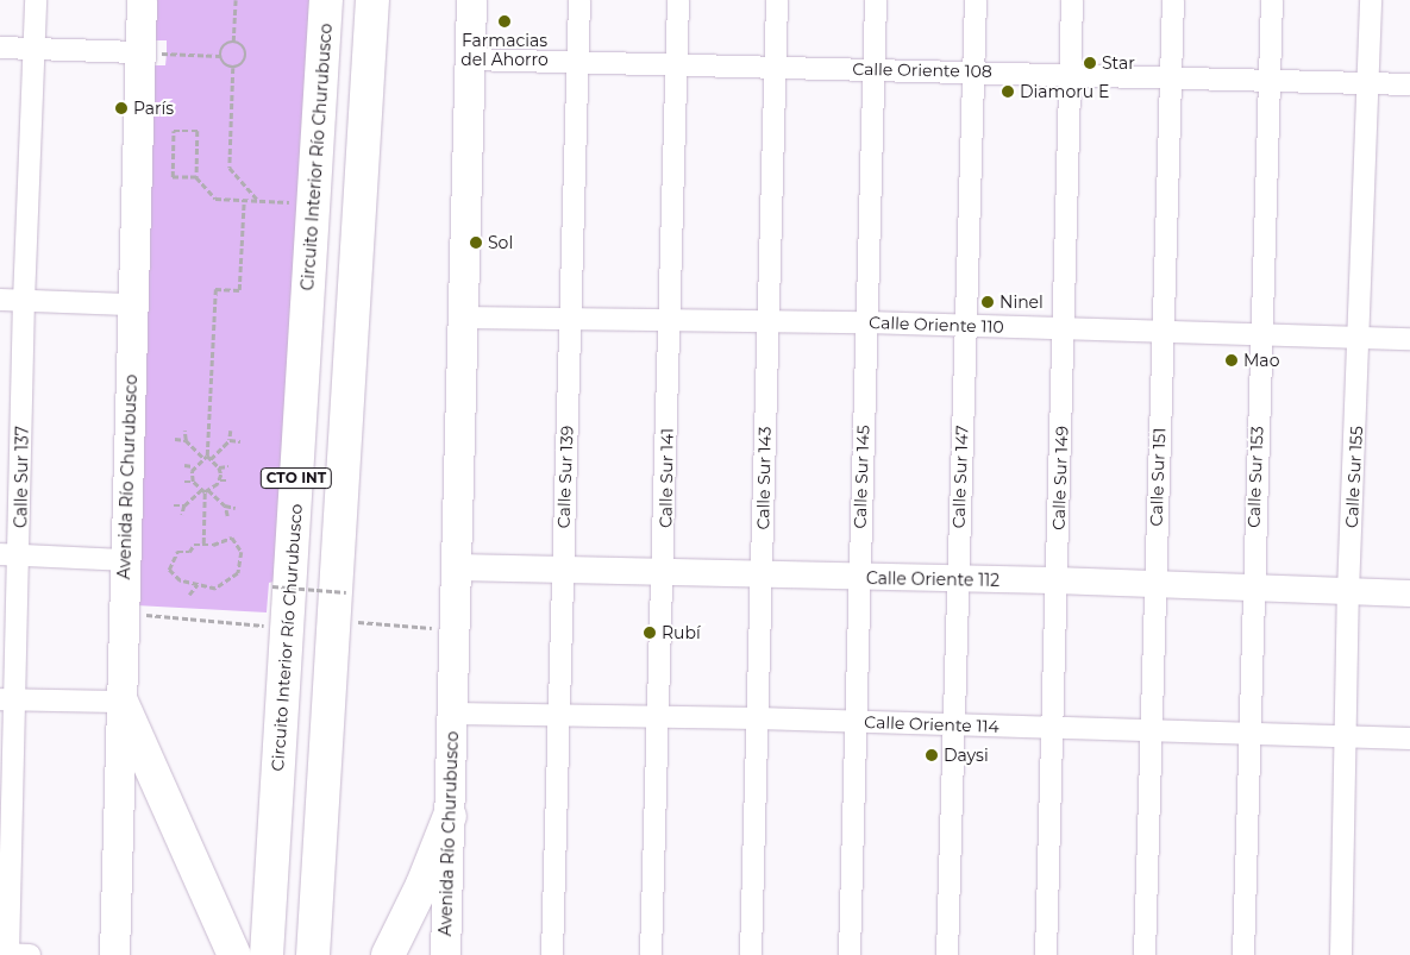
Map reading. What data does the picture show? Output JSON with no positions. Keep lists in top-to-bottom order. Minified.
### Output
{"streets":{"highway":["Circuito Interior Río Churubusco","CTO INT"],"main road":["Avenida Río Churubusco"],"street":["Calle Oriente 108","Calle Oriente 110","Calle Sur 137","Calle Sur 139","Calle Sur 145","Calle Sur 147","Calle Sur 151","Calle Sur 153","Calle Sur 155","Calle Sur 141","Calle Sur 143","Calle Sur 149","Calle Oriente 112","Calle Oriente 114"]},"crossings":[["Calle Oriente 108","Avenida Río Churubusco"],["Calle Oriente 108","Calle Sur 139"],["Calle Oriente 108","Calle Sur 145"],["Calle Oriente 108","Calle Sur 147"],["Calle Oriente 108","Calle Sur 151"],["Calle Oriente 108","Calle Sur 153"],["Calle Oriente 108","Calle Sur 155"],["Calle Oriente 108","Calle Sur 141"],["Calle Oriente 108","Calle Sur 143"],["Calle Oriente 108","Calle Sur 149"],["Calle Oriente 110","Avenida Río Churubusco"],["Calle Oriente 110","Calle Sur 139"],["Calle Oriente 110","Calle Sur 145"],["Calle Oriente 110","Calle Sur 147"],["Calle Oriente 110","Calle Sur 151"],["Calle Oriente 110","Calle Sur 153"],["Calle Oriente 110","Calle Sur 155"],["Calle Oriente 110","Calle Sur 141"],["Calle Oriente 110","Calle Sur 143"],["Calle Oriente 110","Calle Sur 149"],["Avenida Río Churubusco","Calle Oriente 112"],["Avenida Río Churubusco","Calle Oriente 114"],["Calle Sur 139","Calle Oriente 112"],["Calle Sur 139","Calle Oriente 114"],["Calle Sur 145","Calle Oriente 112"],["Calle Sur 145","Calle Oriente 114"],["Calle Sur 147","Calle Oriente 112"],["Calle Sur 147","Calle Oriente 114"],["Calle Sur 151","Calle Oriente 112"],["Calle Sur 151","Calle Oriente 114"],["Calle Sur 153","Calle Oriente 112"],["Calle Sur 153","Calle Oriente 114"],["Calle Sur 155","Calle Oriente 112"],["Calle Sur 155","Calle Oriente 114"],["Calle Sur 141","Calle Oriente 112"],["Calle Sur 141","Calle Oriente 114"],["Calle Sur 143","Calle Oriente 112"],["Calle Sur 143","Calle Oriente 114"],["Calle Sur 149","Calle Oriente 112"],["Calle Sur 149","Calle Oriente 114"]],"places":["Farmacias del Ahorro","Star","Diamoru E","París","Sol","Ninel","Mao","Rubí","Daysi"]}
